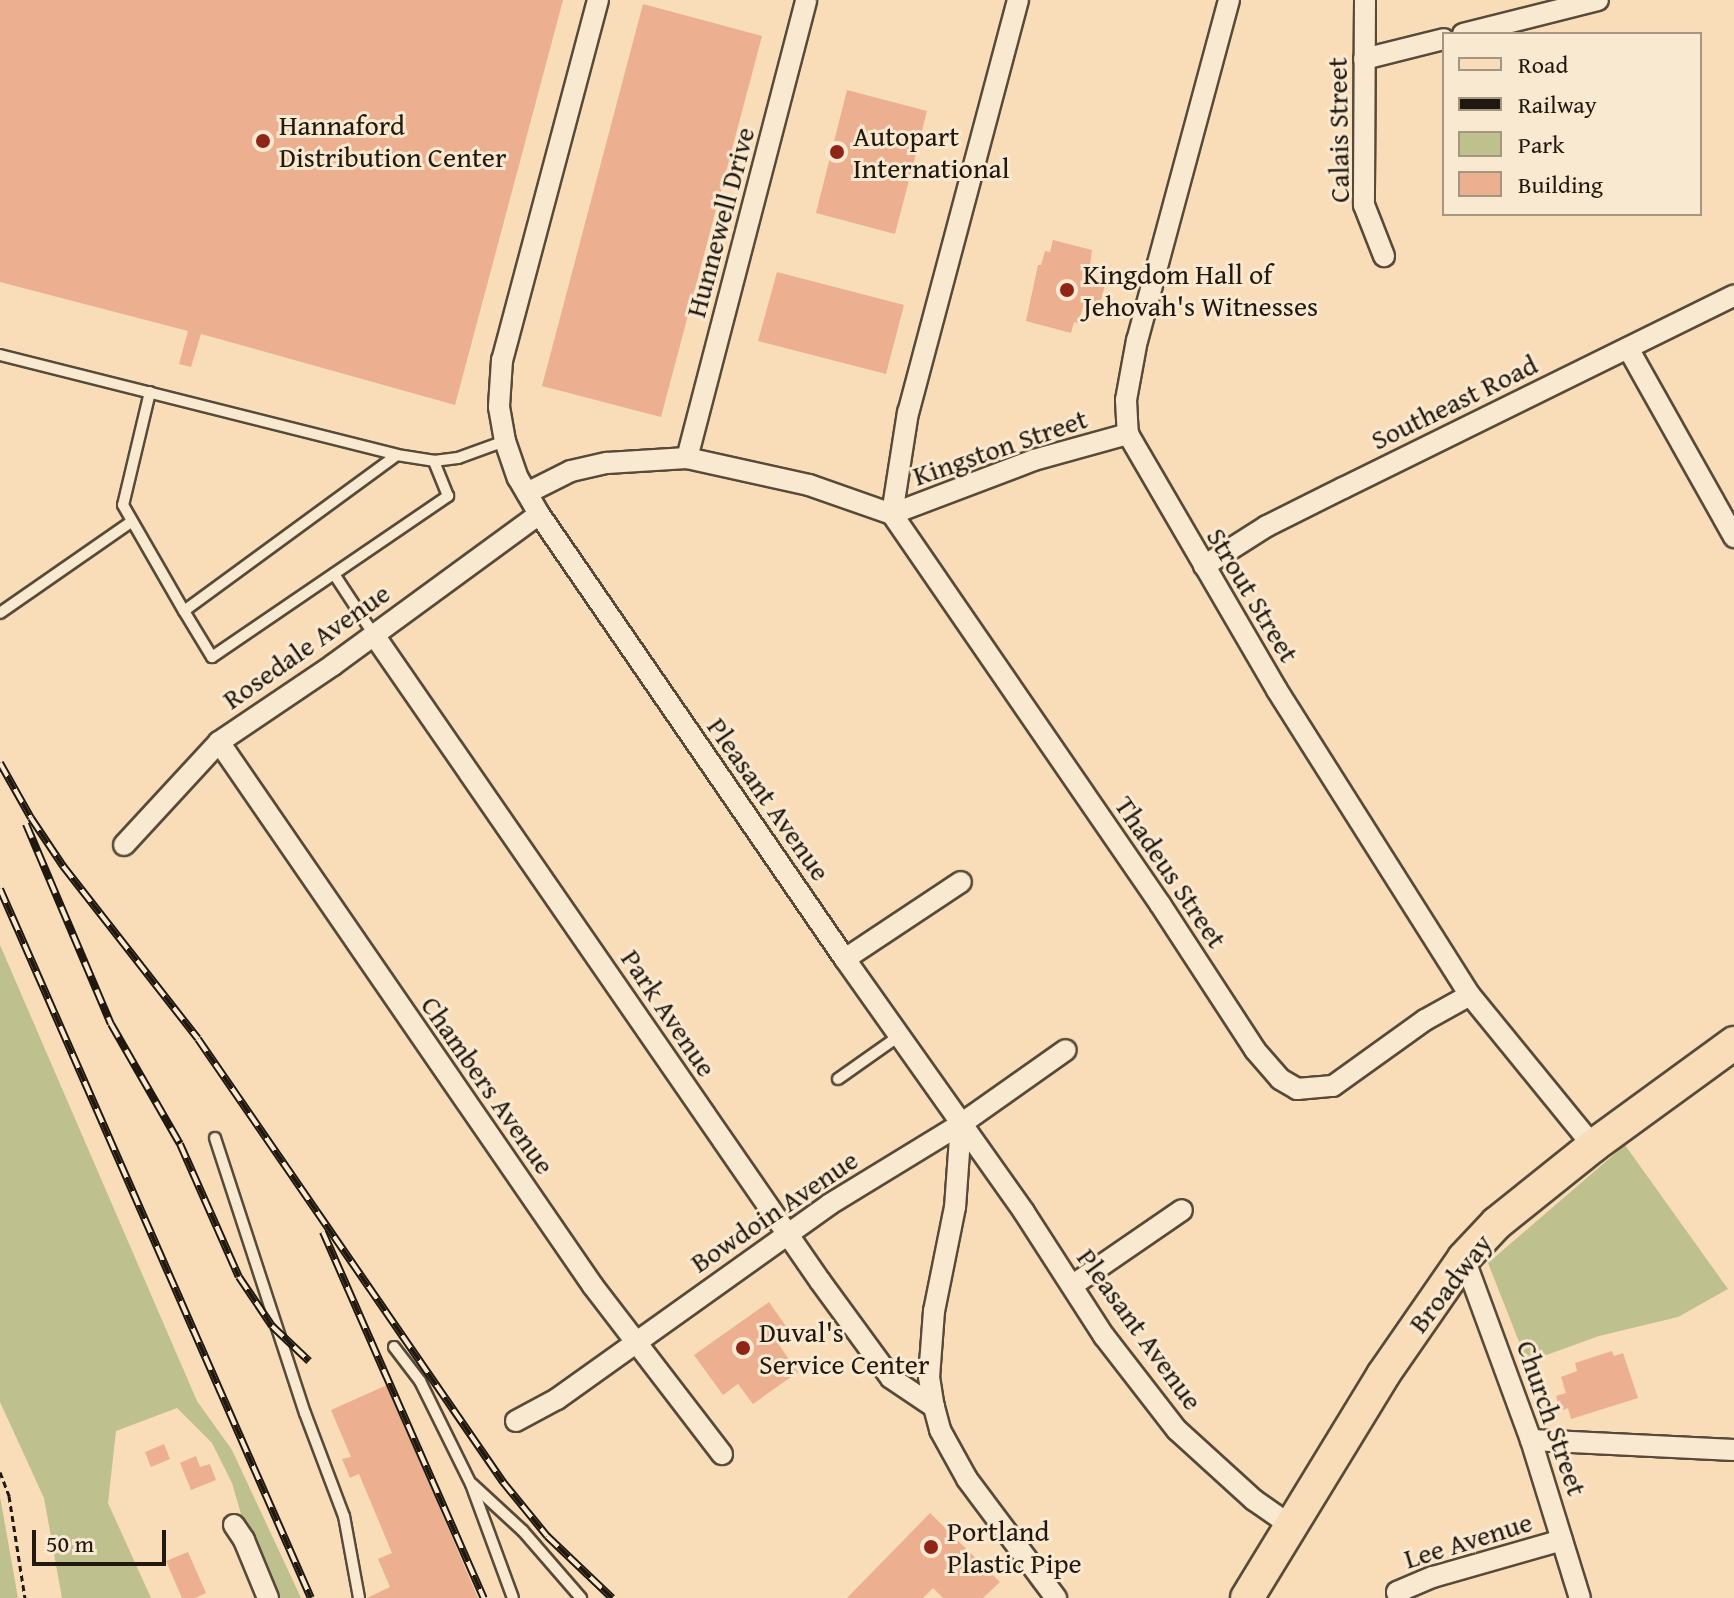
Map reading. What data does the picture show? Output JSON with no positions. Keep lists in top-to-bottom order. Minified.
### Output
{"streets":{"main road":["Broadway"],"street":["Calais Street","Hunnewell Drive","Southeast Road","Kingston Street","Strout Street","Rosedale Avenue","Pleasant Avenue","Thadeus Street","Park Avenue","Chambers Avenue","Bowdoin Avenue","Church Street","Lee Avenue"]},"crossings":[["Southeast Road","Strout Street"],["Kingston Street","Strout Street"],["Kingston Street","Thadeus Street"],["Strout Street","Thadeus Street"],["Strout Street","Broadway"],["Rosedale Avenue","Pleasant Avenue"],["Rosedale Avenue","Park Avenue"],["Rosedale Avenue","Chambers Avenue"],["Pleasant Avenue","Bowdoin Avenue"],["Pleasant Avenue","Broadway"],["Park Avenue","Bowdoin Avenue"],["Chambers Avenue","Bowdoin Avenue"],["Broadway","Church Street"],["Church Street","Lee Avenue"]],"places":["Hannaford Distribution Center","Autopart International","Kingdom Hall of Jehovah's Witnesses","Duval's Service Center","Portland Plastic Pipe"],"legend":["Road","Railway","Park","Building"],"scale_bar":"50 m"}
